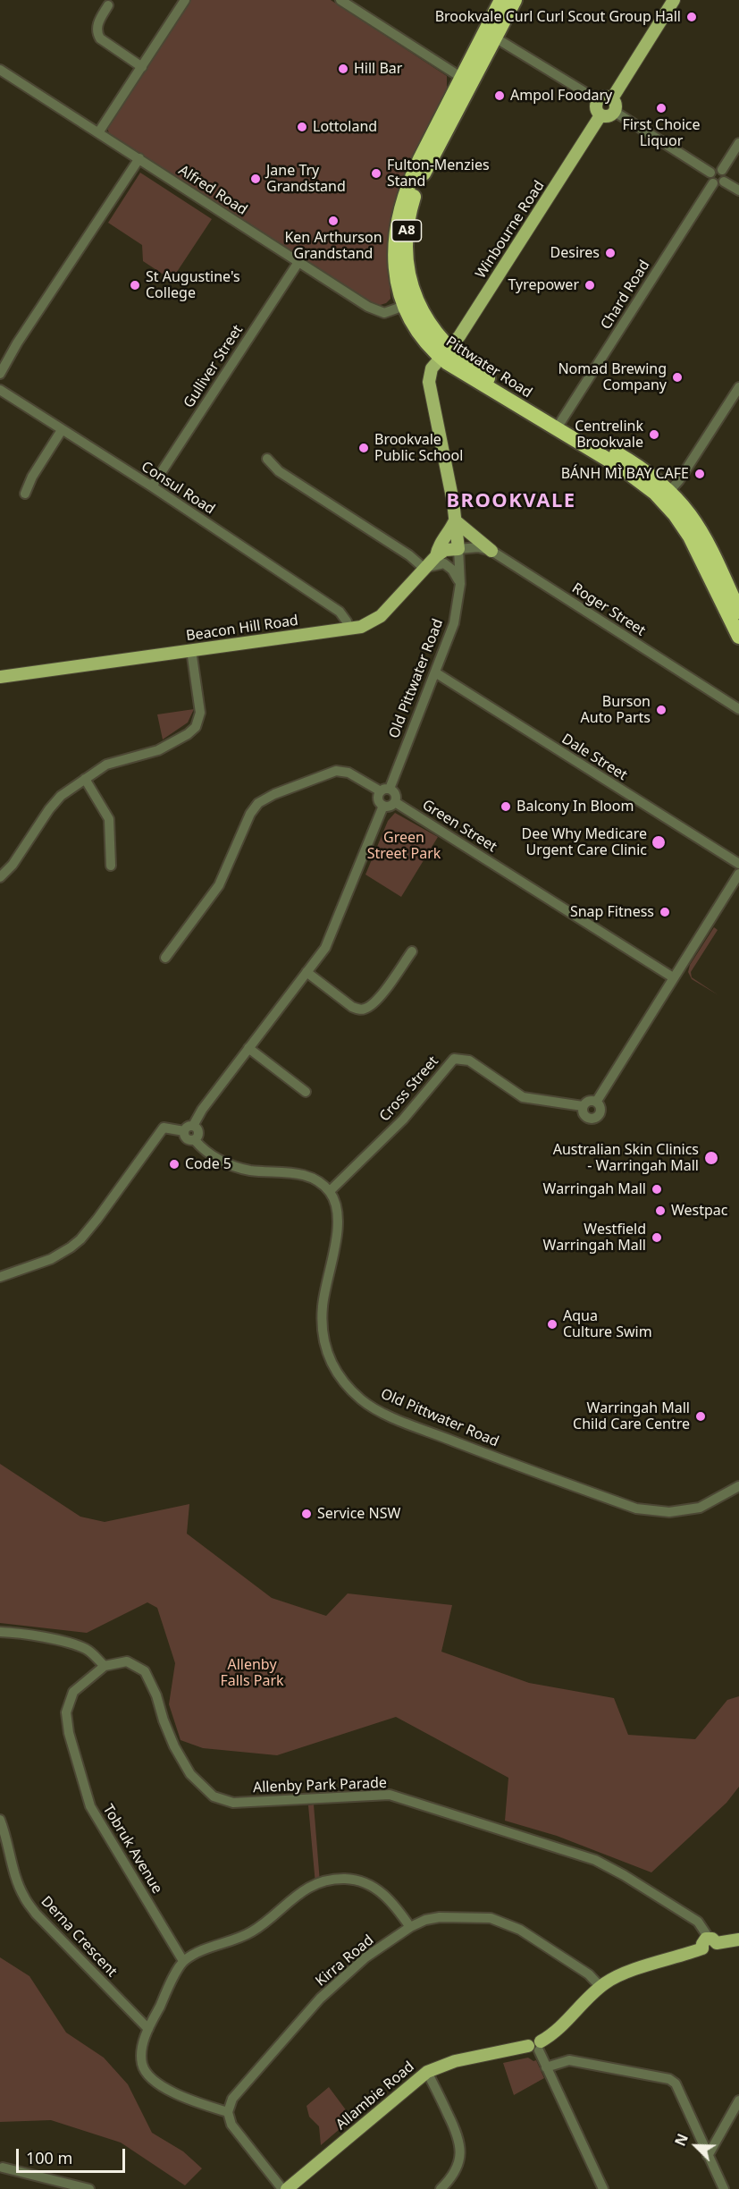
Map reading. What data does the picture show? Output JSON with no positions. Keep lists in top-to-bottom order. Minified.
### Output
{"streets":{"highway":["A8","Pittwater Road"],"main road":["Winbourne Road","Beacon Hill Road","Old Pittwater Road","Allambie Road"],"street":["Alfred Road","Chard Road","Gulliver Street","Consul Road","Roger Street","Dale Street","Green Street","Cross Street","Allenby Park Parade","Tobruk Avenue","Derna Crescent","Kirra Road"]},"crossings":[["Alfred Road","Gulliver Street"],["Alfred Road","Pittwater Road"],["Winbourne Road","Pittwater Road"],["Winbourne Road","Old Pittwater Road"],["Chard Road","Pittwater Road"],["Gulliver Street","Consul Road"],["Pittwater Road","Old Pittwater Road"],["Consul Road","Beacon Hill Road"],["Roger Street","Beacon Hill Road"],["Roger Street","Old Pittwater Road"],["Beacon Hill Road","Old Pittwater Road"],["Old Pittwater Road","Dale Street"],["Old Pittwater Road","Green Street"],["Old Pittwater Road","Cross Street"],["Allenby Park Parade","Tobruk Avenue"],["Allenby Park Parade","Allambie Road"],["Kirra Road","Allambie Road"]],"districts":["BROOKVALE"],"parks":["Green Street Park","Allenby Falls Park"],"places":["Brookvale Curl Curl Scout Group Hall","Hill Bar","Ampol Foodary","First Choice Liquor","Lottoland","Fulton-Menzies Stand","Jane Try Grandstand","Ken Arthurson Grandstand","Desires","St Augustine's College","Tyrepower","Nomad Brewing Company","Centrelink Brookvale","Brookvale Public School","BÁNH MÌ BAY CAFE","Burson Auto Parts","Balcony In Bloom","Dee Why Medicare Urgent Care Clinic","Snap Fitness","Australian Skin Clinics - Warringah Mall","Code 5","Warringah Mall","Westpac","Westfield Warringah Mall","Aqua Culture Swim","Warringah Mall Child Care Centre","Service NSW"],"scale_bar":"100 m","north":"top left"}
